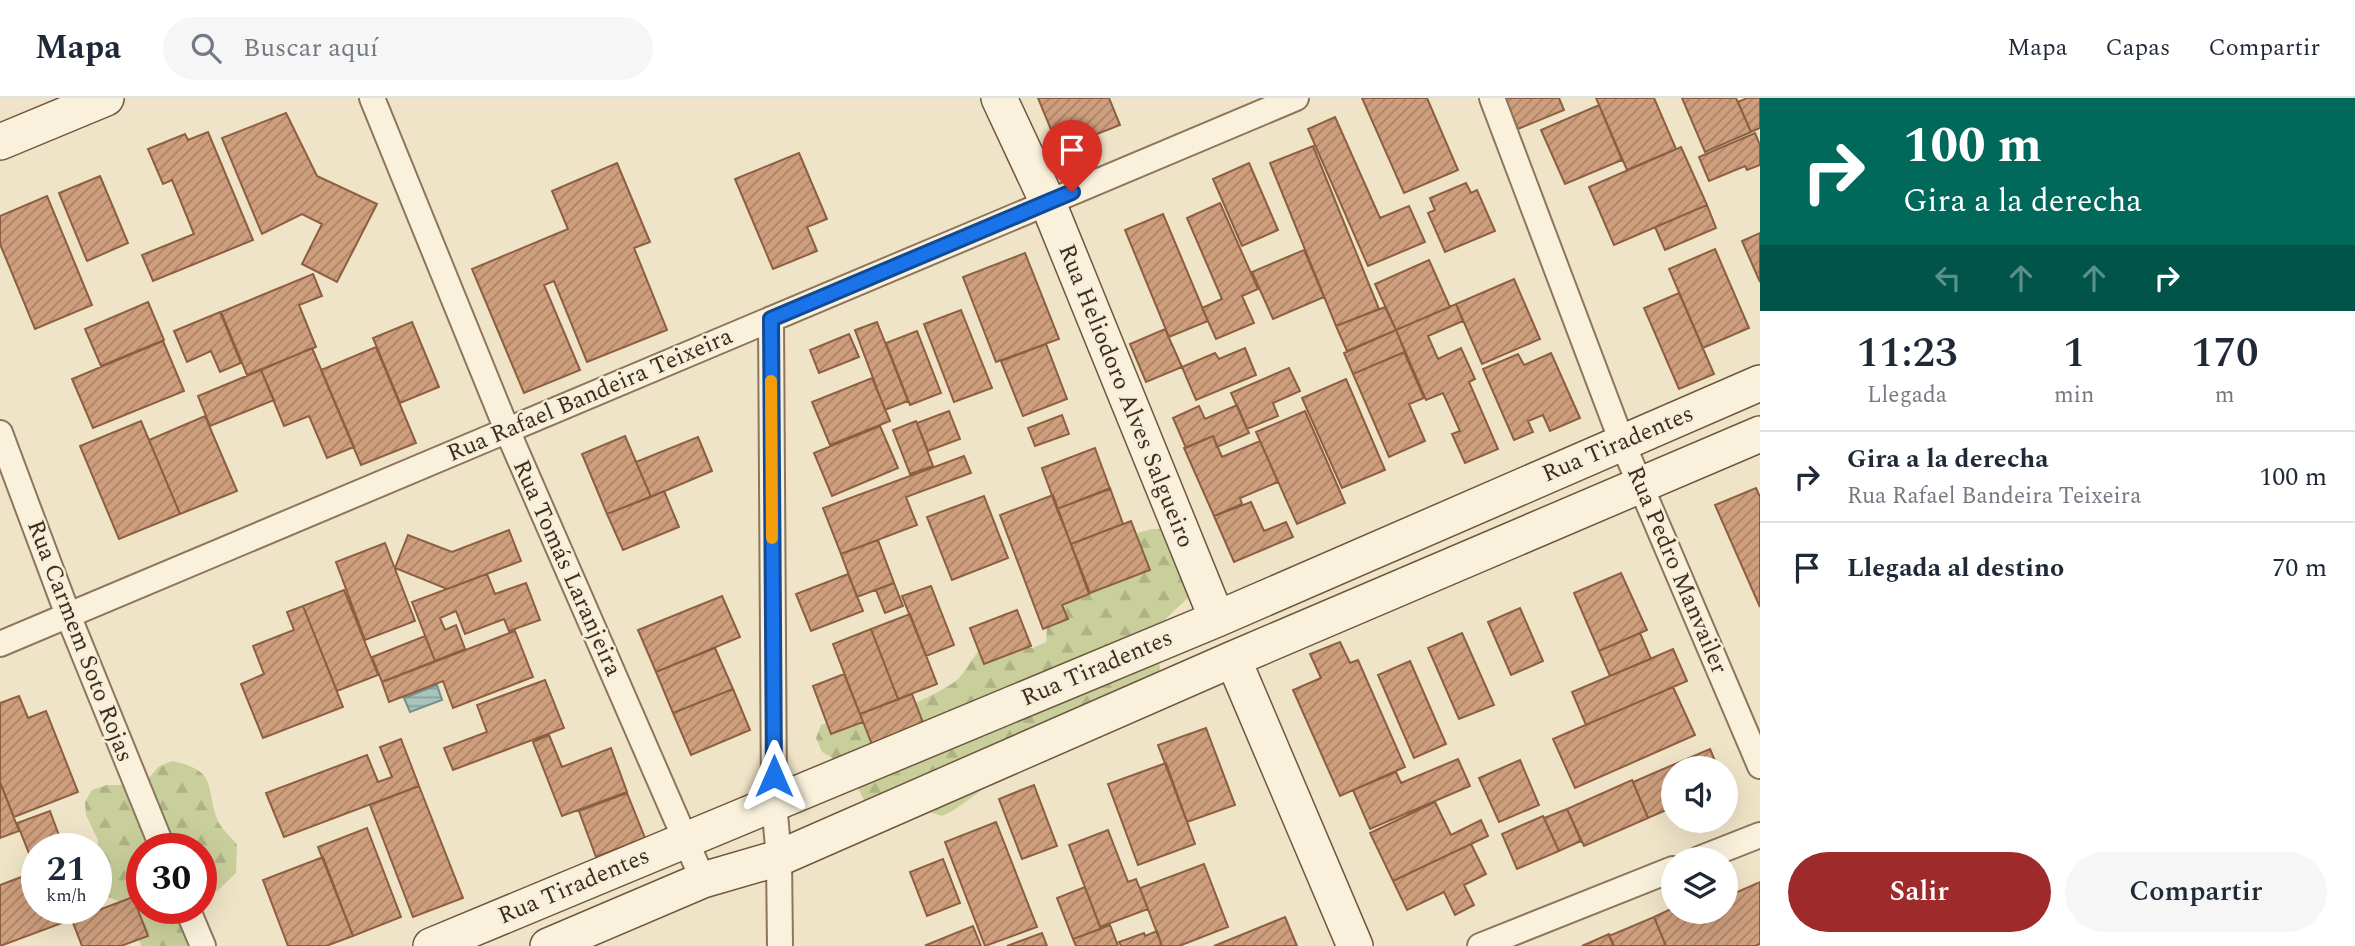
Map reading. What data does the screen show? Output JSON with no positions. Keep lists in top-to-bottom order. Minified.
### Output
{"streets":{"main road":["Rua Heliodoro Alves Salgueiro","Rua Tiradentes"],"street":["Rua Rafael Bandeira Teixeira","Rua Tomás Laranjeira","Rua Pedro Manvailer","Rua Carmem Soto Rojas"]},"crossings":[["Rua Rafael Bandeira Teixeira","Rua Heliodoro Alves Salgueiro"],["Rua Rafael Bandeira Teixeira","Rua Tomás Laranjeira"],["Rua Rafael Bandeira Teixeira","Rua Carmem Soto Rojas"],["Rua Heliodoro Alves Salgueiro","Rua Tiradentes"],["Rua Tiradentes","Rua Tomás Laranjeira"],["Rua Tiradentes","Rua Pedro Manvailer"]],"page":{"header":"Mapa","search":"Buscar aquí","nav":["Mapa","Capas","Compartir"],"turn":["100 m","Gira a la derecha"],"eta":["11:23","Llegada","1","min","170","m"],"list":[{"name":"Gira a la derecha","note":"Rua Rafael Bandeira Teixeira","value":"100 m"},{"name":"Llegada al destino","value":"70 m"}],"speed":"21 km/h","limit":"30","buttons":["Salir","Compartir"]}}
